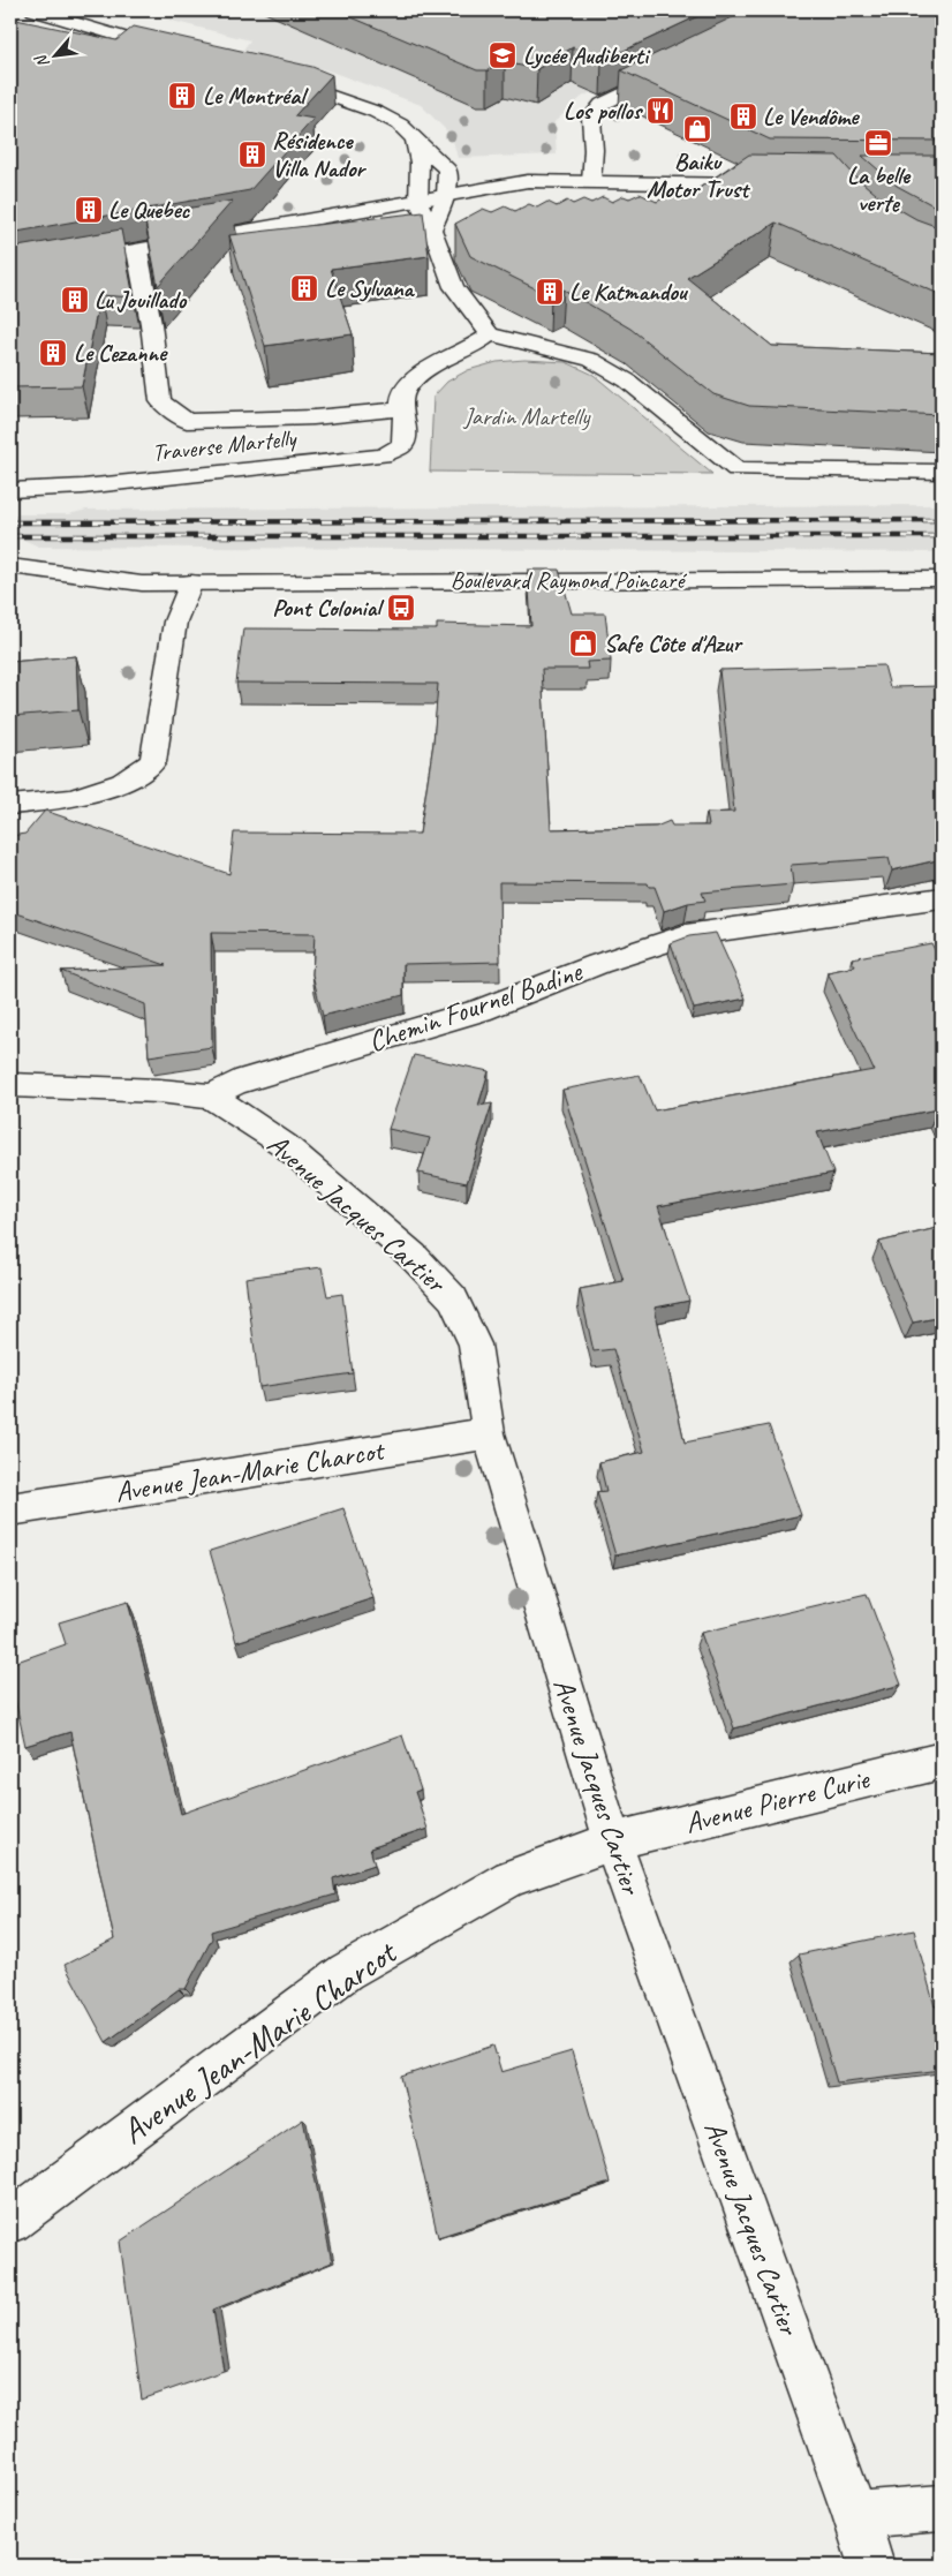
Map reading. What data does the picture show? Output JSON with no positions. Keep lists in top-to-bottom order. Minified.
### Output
{"streets":{"street":["Traverse Martelly","Boulevard Raymond Poincaré","Chemin Fournel Badine","Avenue Jacques Cartier","Avenue Jean-Marie Charcot","Avenue Pierre Curie"]},"crossings":[["Chemin Fournel Badine","Avenue Jacques Cartier"],["Avenue Jacques Cartier","Avenue Jean-Marie Charcot"],["Avenue Jacques Cartier","Avenue Pierre Curie"],["Avenue Jean-Marie Charcot","Avenue Pierre Curie"]],"parks":["Jardin Martelly"],"places":{"school or university":["Lycée Audiberti"],"building":["Le Montréal","Le Vendôme","Résidence Villa Nador","Le Quebec","Le Sylvana","Le Katmandou","Lu Jouillado","Le Cezanne"],"restaurant":["Los pollos"],"shop":["Baiku Motor Trust","Safe Côte d'Azur"],"office":["La belle verte"],"bus stop":["Pont Colonial"]},"north":"bottom left"}
